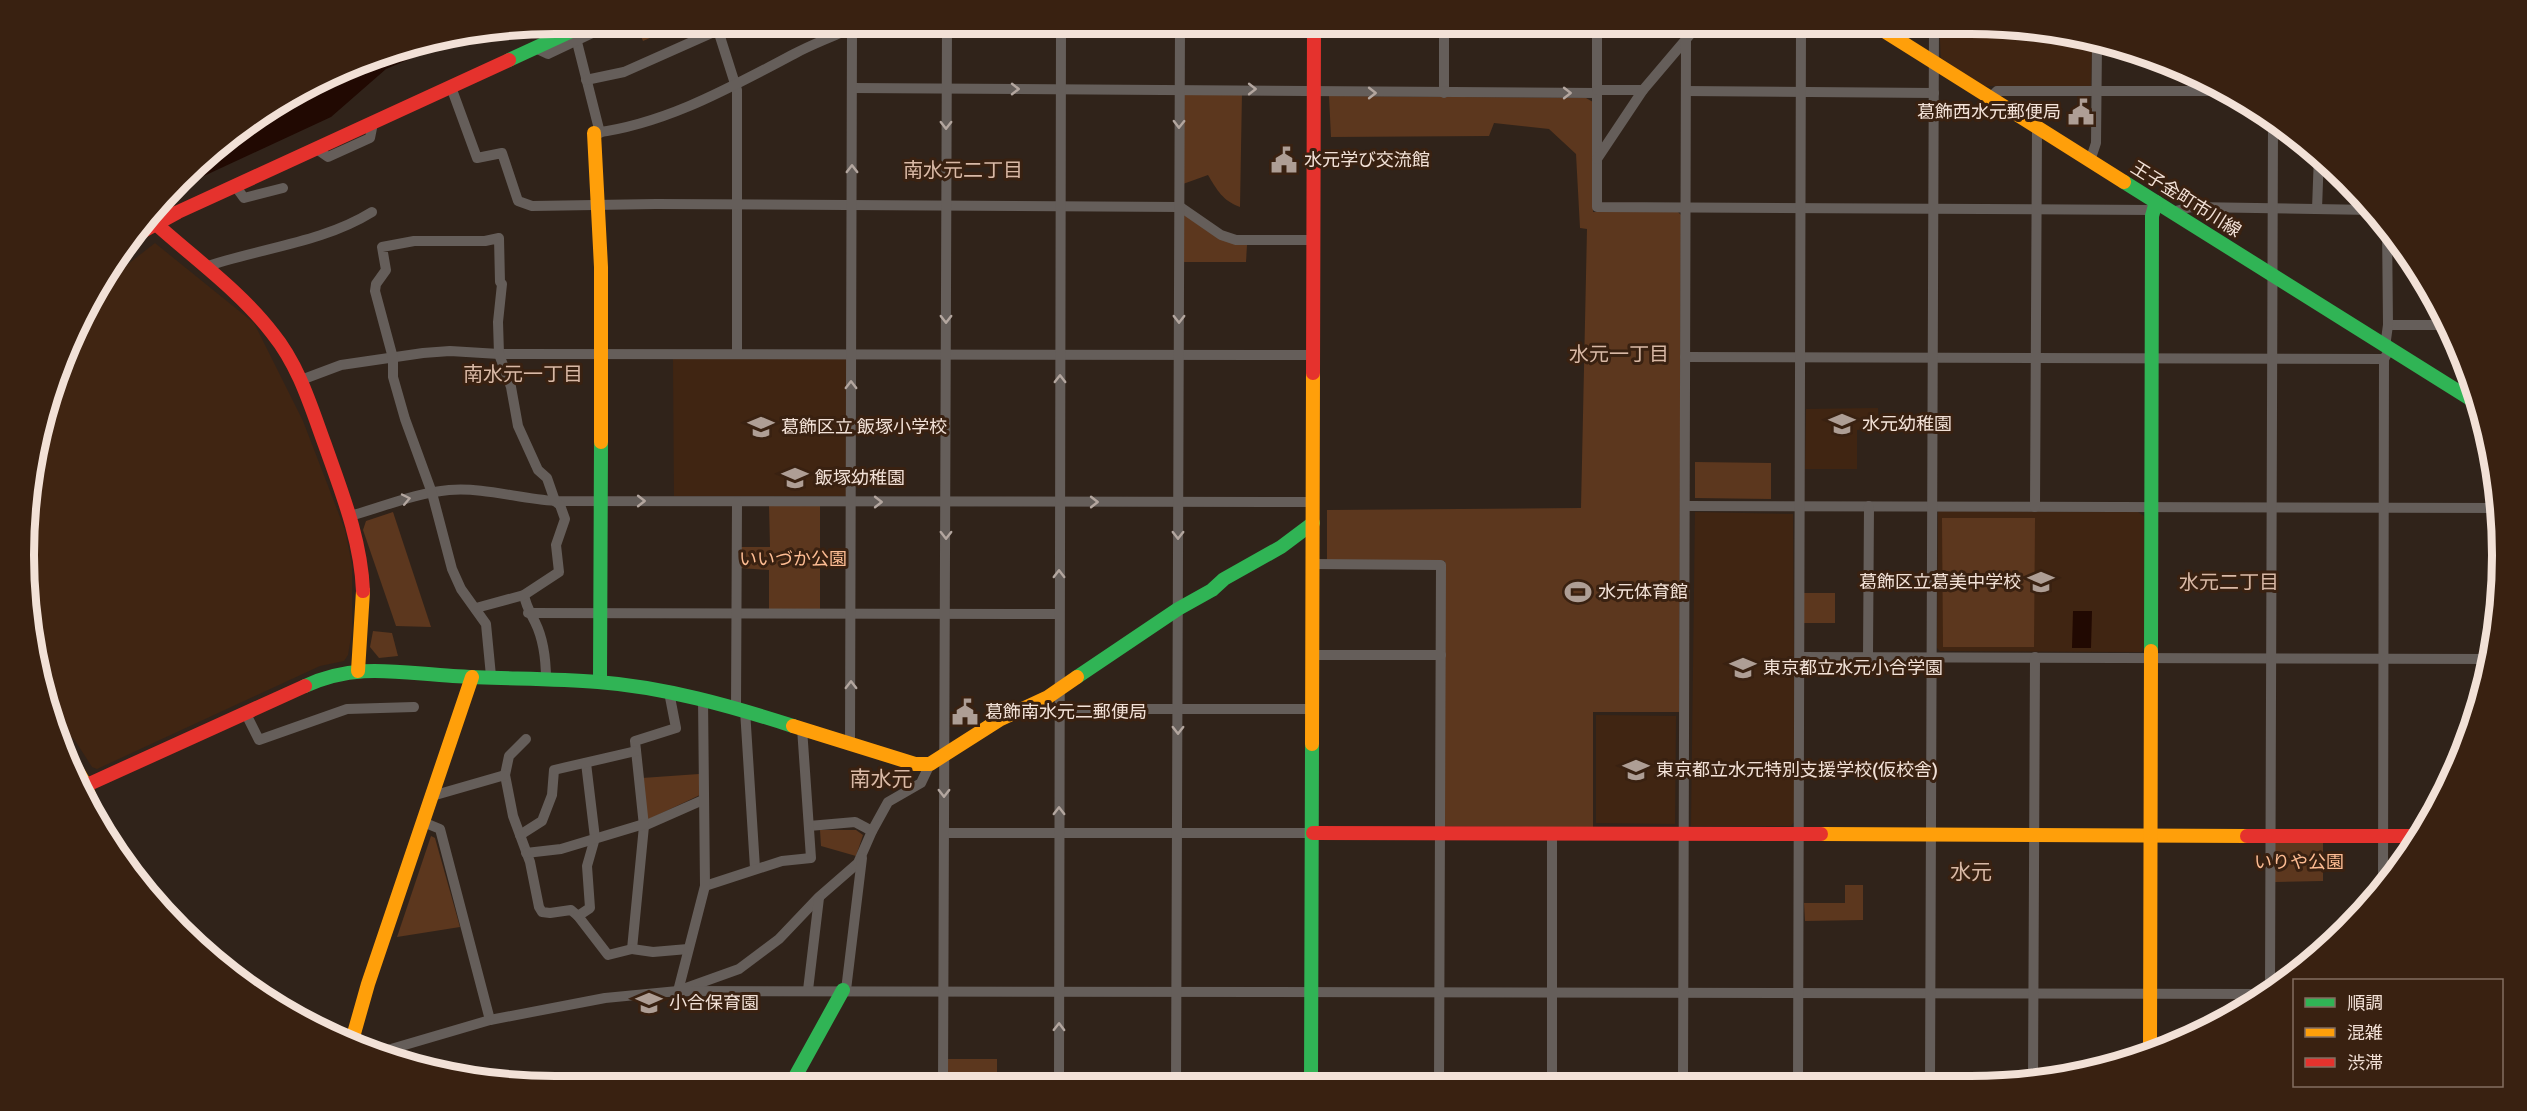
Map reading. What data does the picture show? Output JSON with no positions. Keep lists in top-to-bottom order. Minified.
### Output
{"streets":{"street":["王子金町市川線"]},"districts":["南水元二丁目","水元一丁目","南水元一丁目","水元二丁目","南水元","水元"],"parks":["いいづか公園","いりや公園"],"places":{"public building":["葛飾西水元郵便局","水元学び交流館","葛飾南水元二郵便局"],"school or university":["水元幼稚園","葛飾区立 飯塚小学校","飯塚幼稚園","葛飾区立葛美中学校","東京都立水元小合学園","東京都立水元特別支援学校(仮校舎)","小合保育園"],"sports":["水元体育館"]},"legend":["順調","混雑","渋滞"]}
